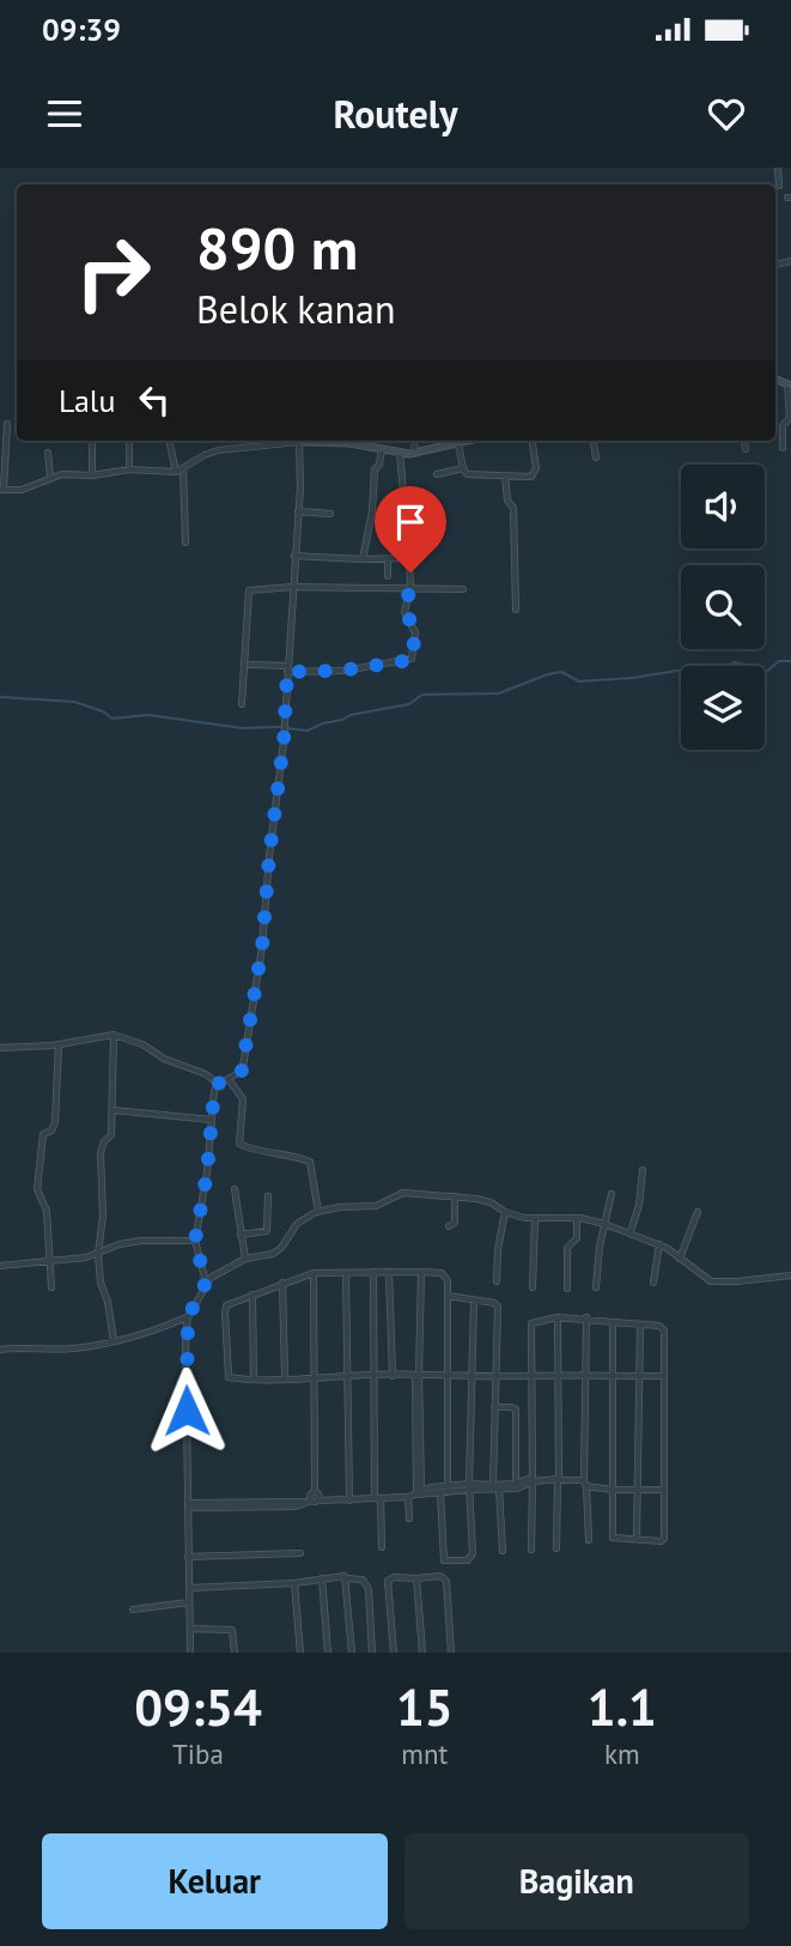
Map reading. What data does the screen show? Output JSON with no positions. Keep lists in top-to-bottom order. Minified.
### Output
{"page":{"status":"09:39","header":"Routely","turn":["890 m","Belok kanan"],"then":"Lalu","eta":["09:54","Tiba","15","mnt","1.1","km"],"buttons":["Keluar","Bagikan"]}}
